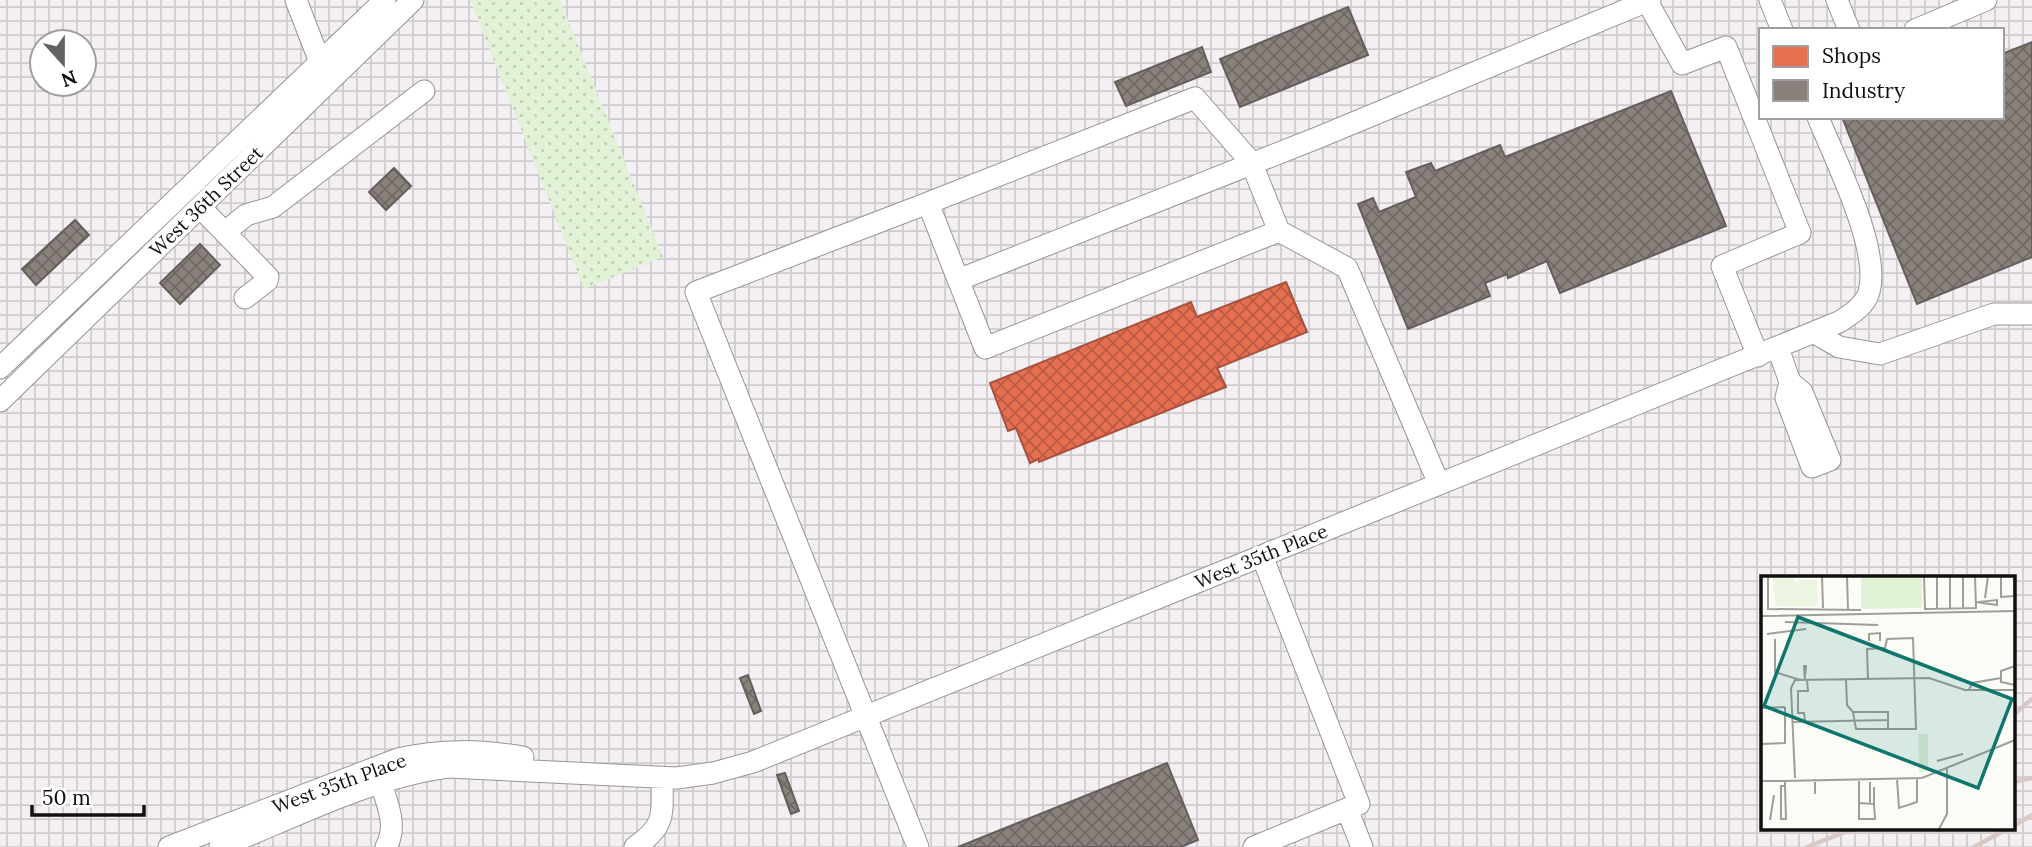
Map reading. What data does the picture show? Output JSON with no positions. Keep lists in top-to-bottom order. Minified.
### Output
{"streets":{"street":["West 36th Street","West 35th Place"]},"legend":["Shops","Industry"],"scale_bar":"50 m","north":"bottom"}
